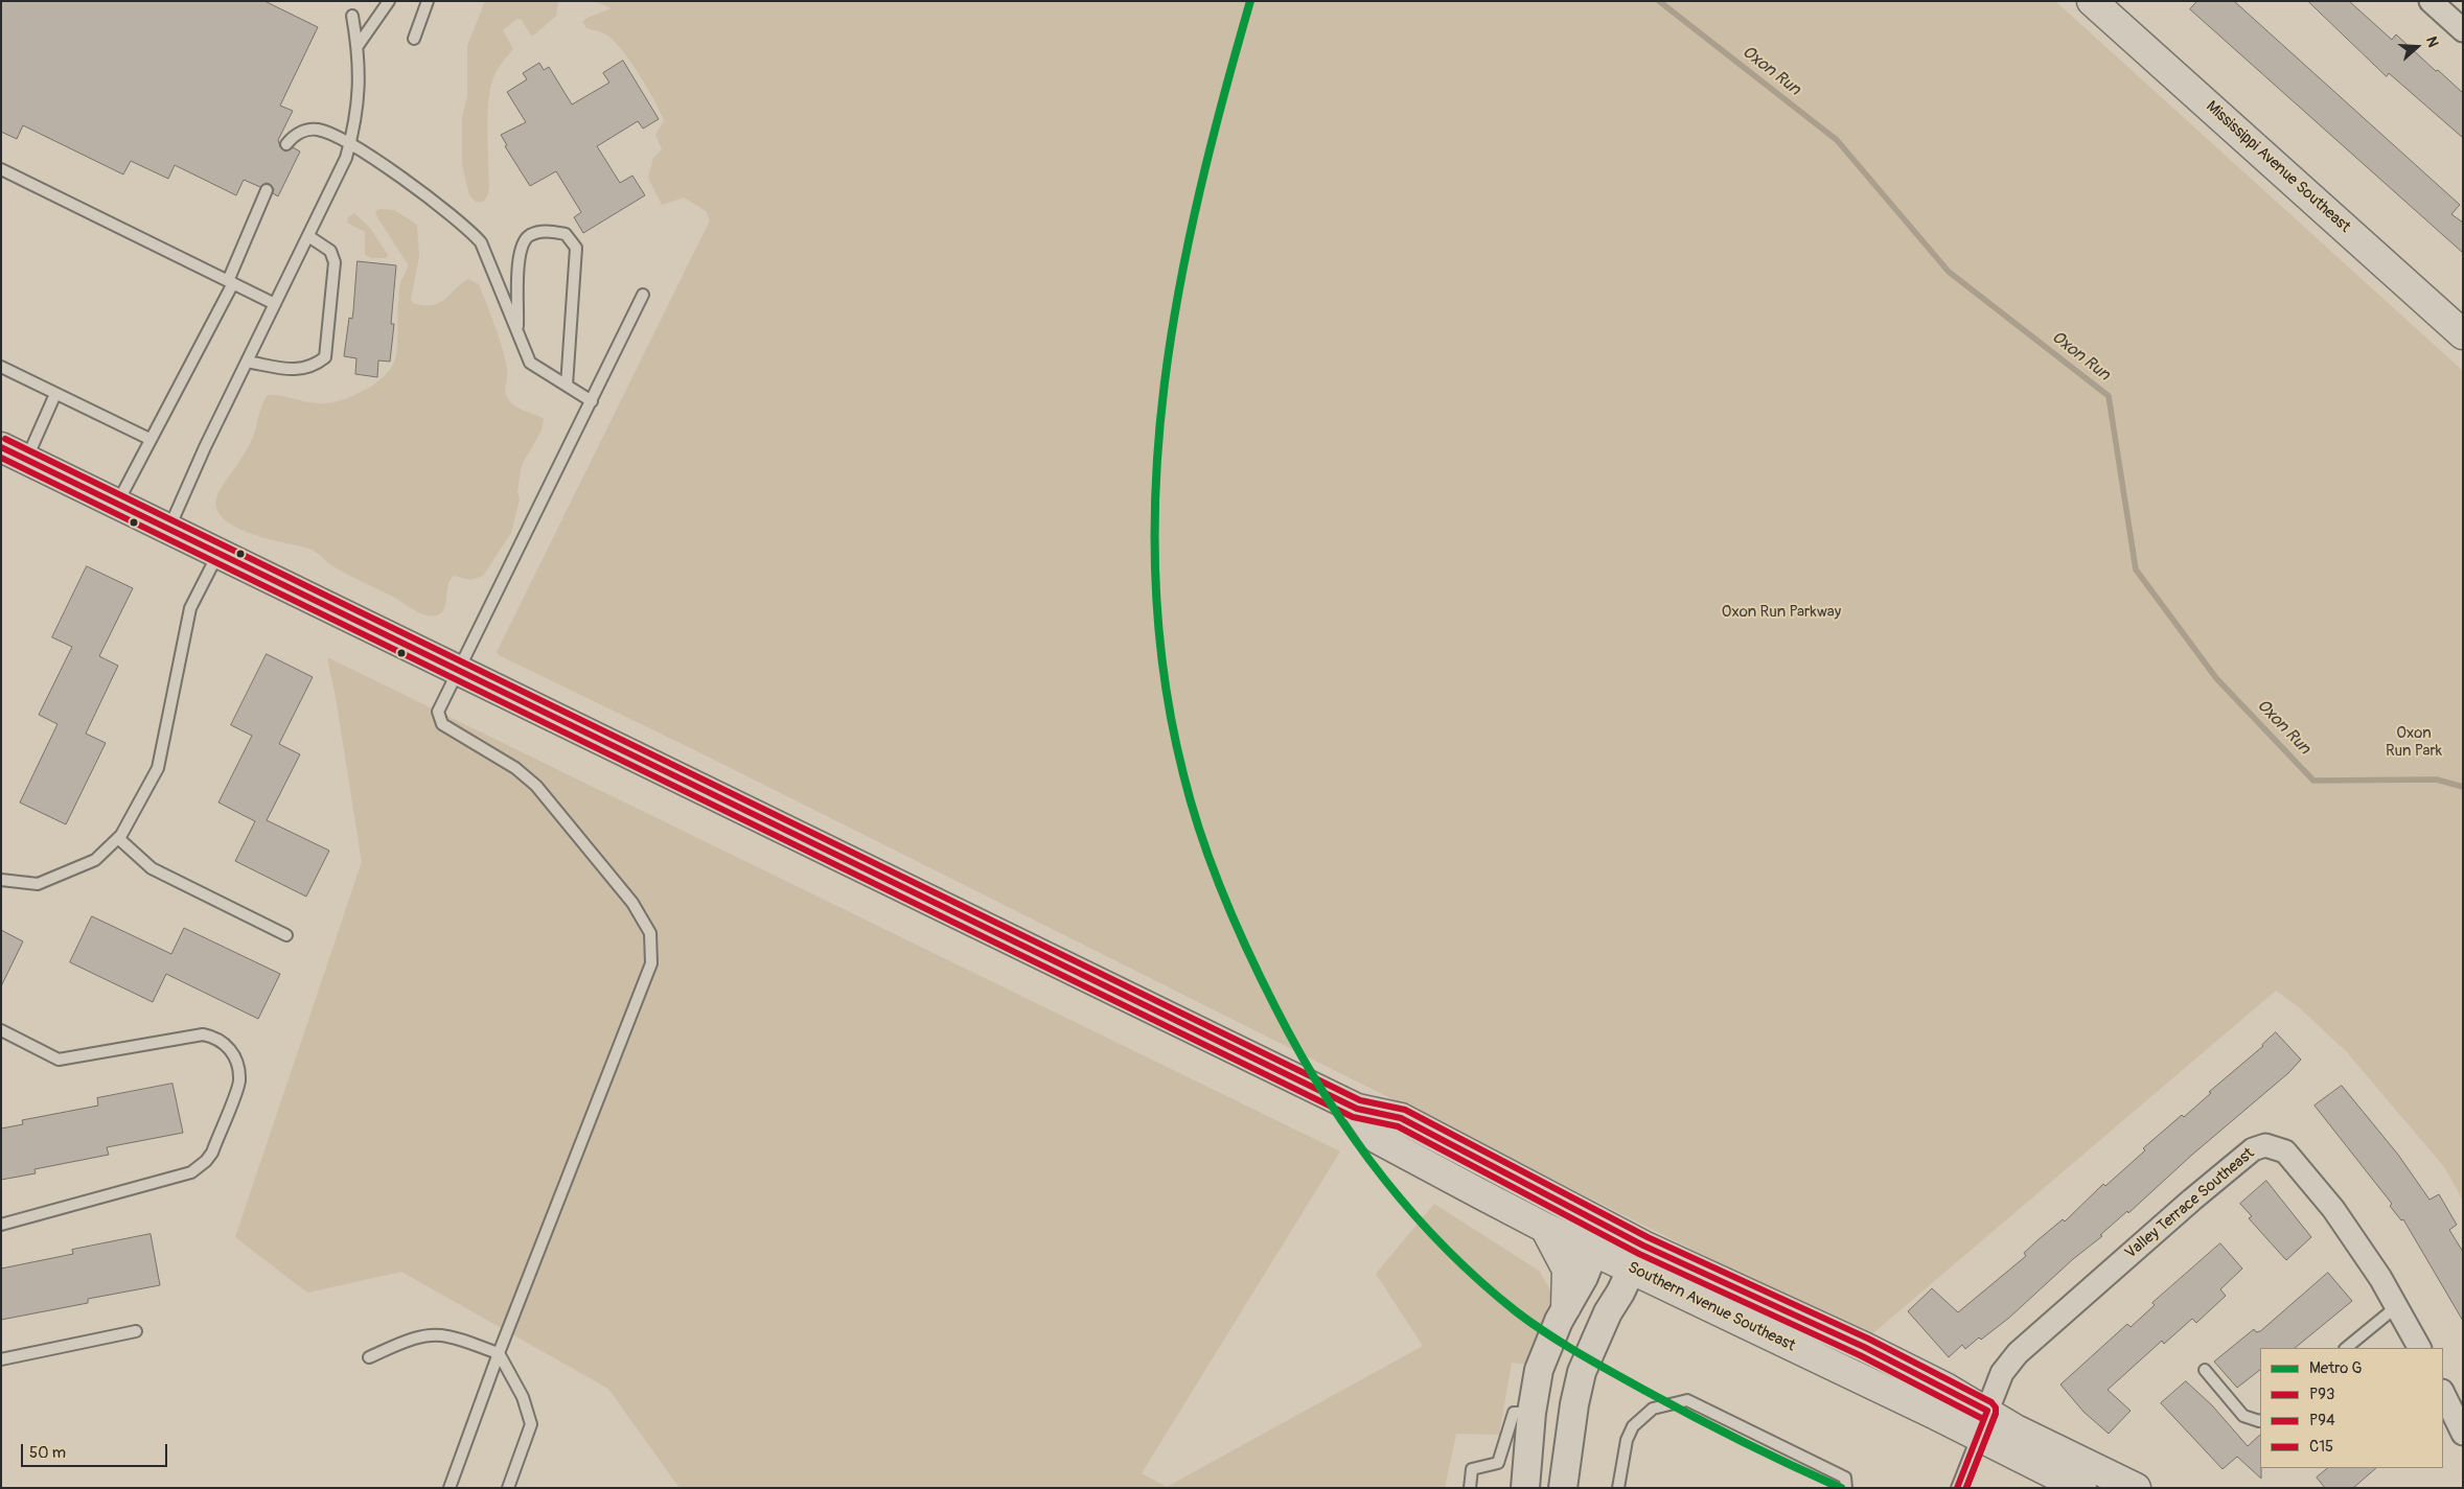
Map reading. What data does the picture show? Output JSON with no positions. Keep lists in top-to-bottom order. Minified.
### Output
{"streets":{"main road":["Mississippi Avenue Southeast","Southern Avenue Southeast"],"street":["Valley Terrace Southeast"]},"crossings":[["Valley Terrace Southeast","Southern Avenue Southeast"]],"water":["Oxon Run"],"parks":["Oxon Run Parkway","Oxon Run Park"],"lines":["metro line G","transit line C15","transit line P93","transit line P94"],"legend":["Metro G","P93","P94","C15"],"scale_bar":"50 m","north":"right"}
